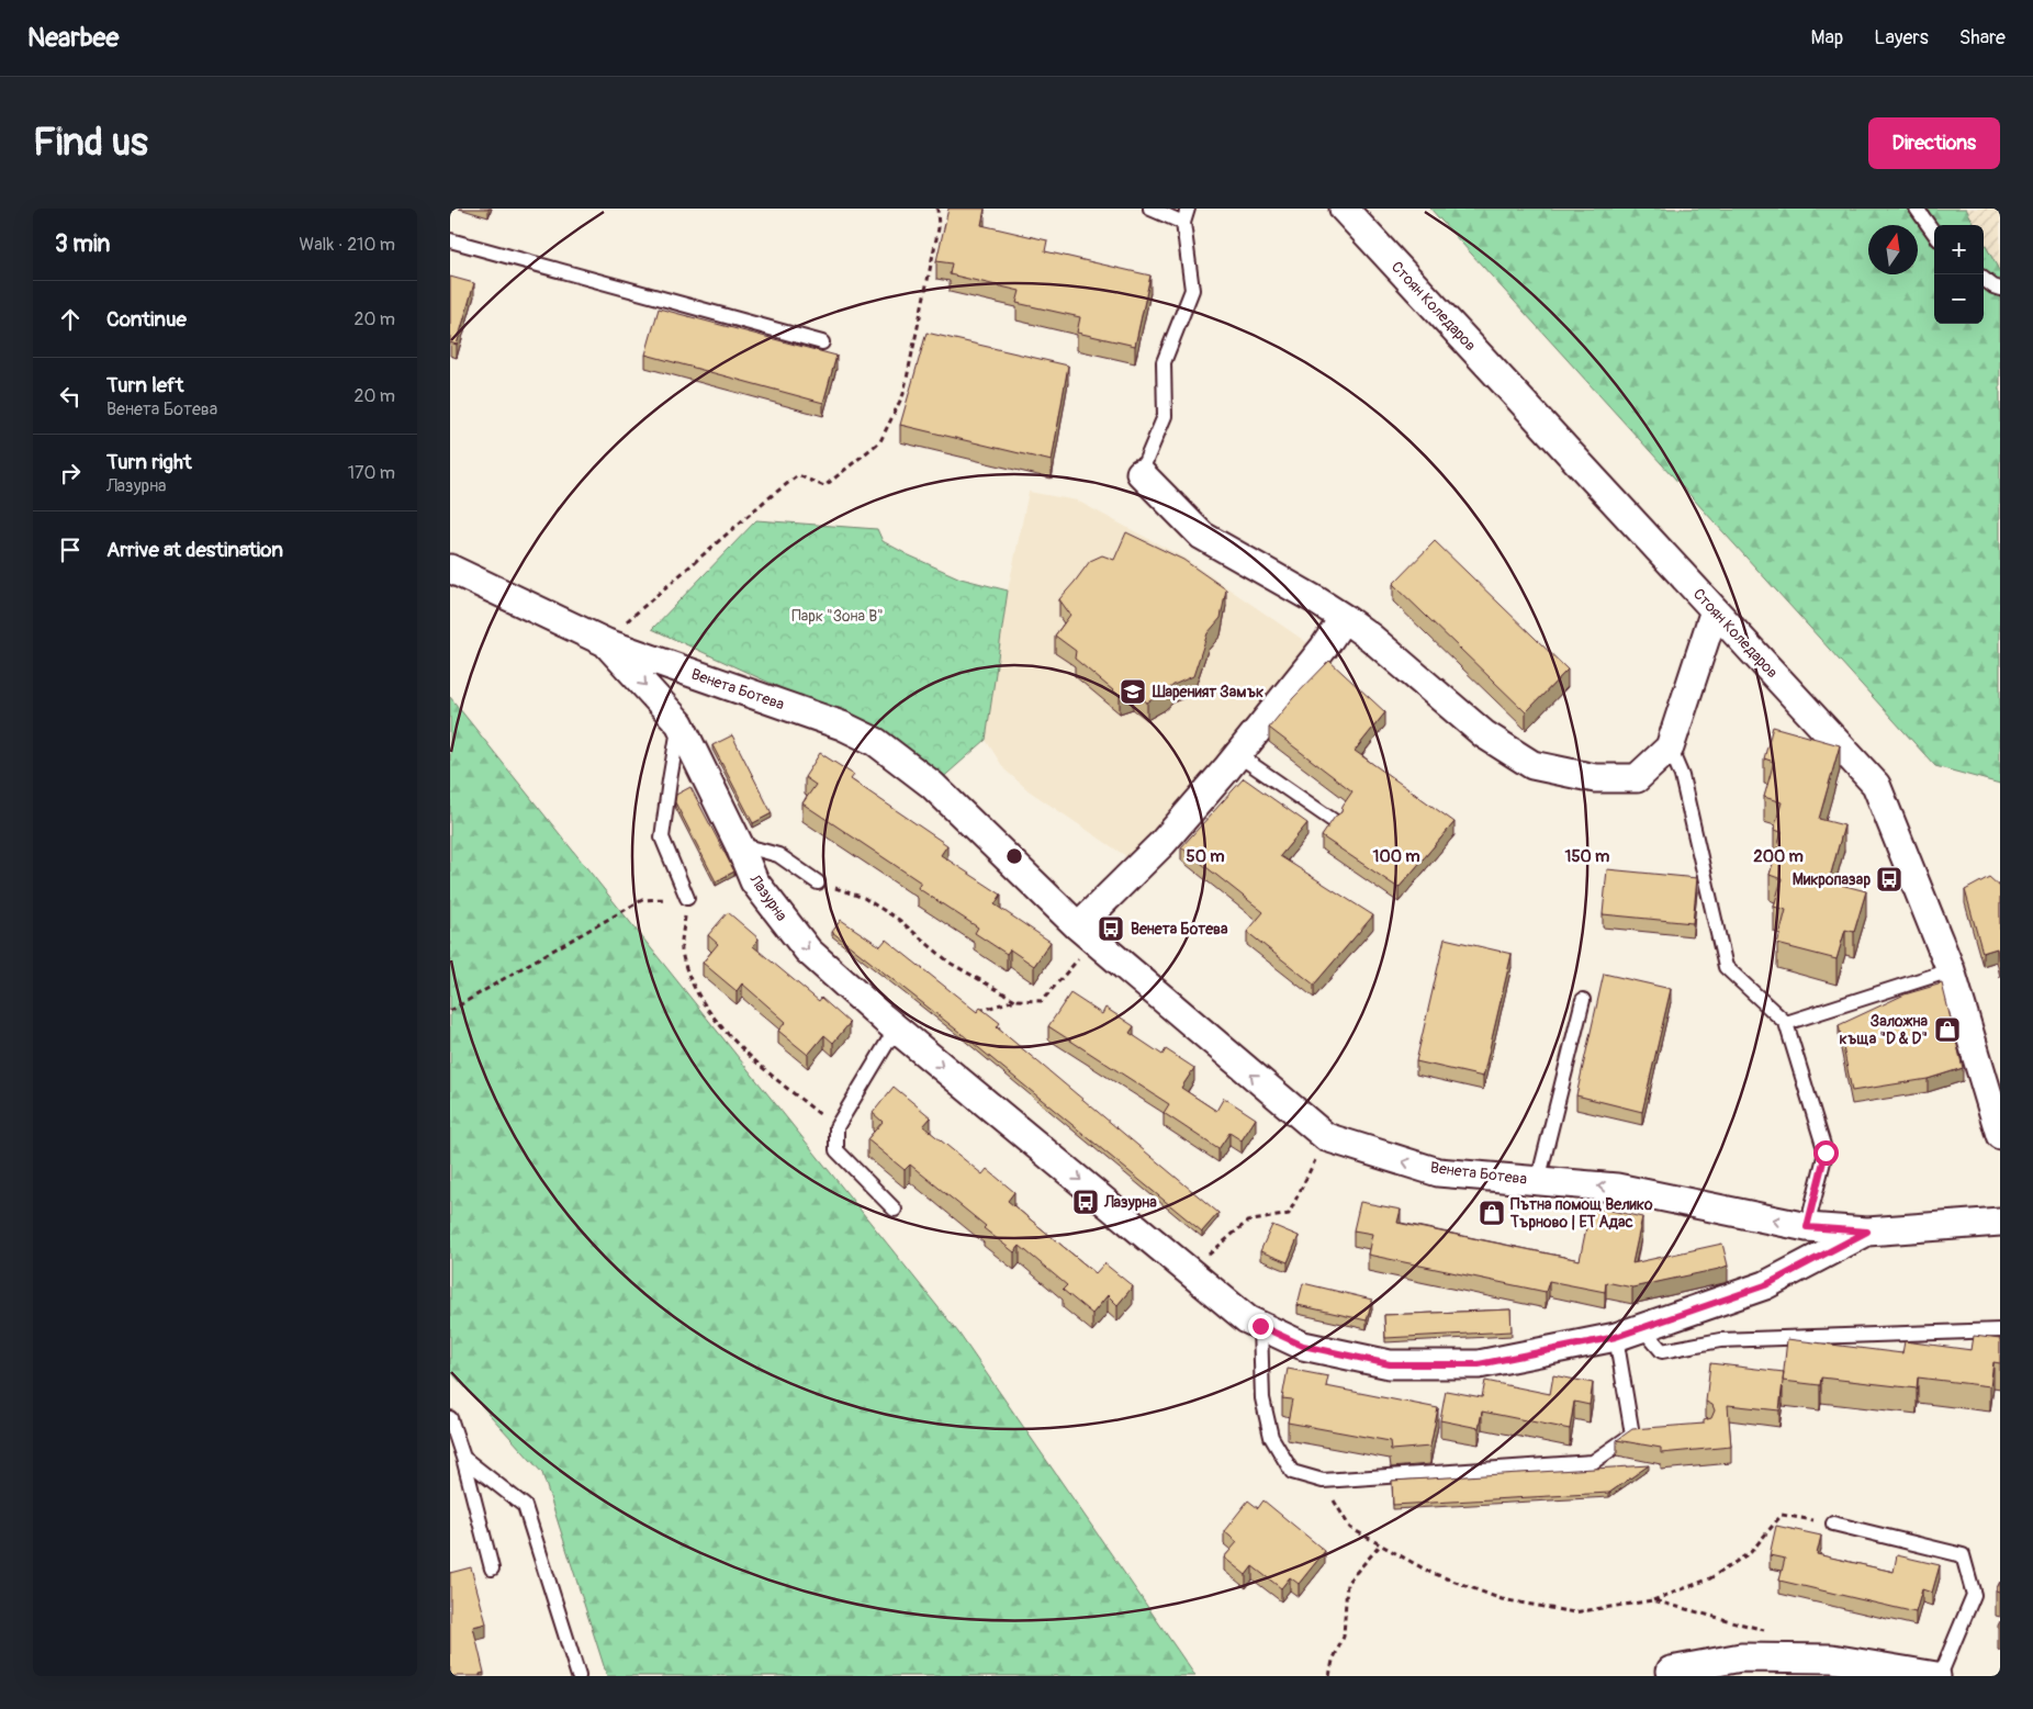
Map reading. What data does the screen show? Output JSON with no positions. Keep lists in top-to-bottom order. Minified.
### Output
{"streets":{"street":["Стоян Коледаров","Венета Ботева","Лазурна"]},"crossings":[["Венета Ботева","Лазурна"]],"one_way":["Венета Ботева","Лазурна"],"parks":["Парк \"Зона В\""],"places":{"school or university":["Шареният Замък"],"bus stop":["Микропазар","Венета Ботева","Лазурна"],"shop":["Заложна къща \"D & D\"","Пътна помощ Велико Търново | ЕТ Адас"]},"north":"top","page":{"header":"Nearbee","nav":["Map","Layers","Share"],"buttons":"Directions","title":"Find us","heading":["3 min","Walk · 210 m"],"map_buttons":["+","−"],"list":[["Continue","20 m"],["Turn left","Венета Ботева","20 m"],["Turn right","Лазурна","170 m"],"Arrive at destination"]},"rings":["50 m","100 m","150 m","200 m"]}
